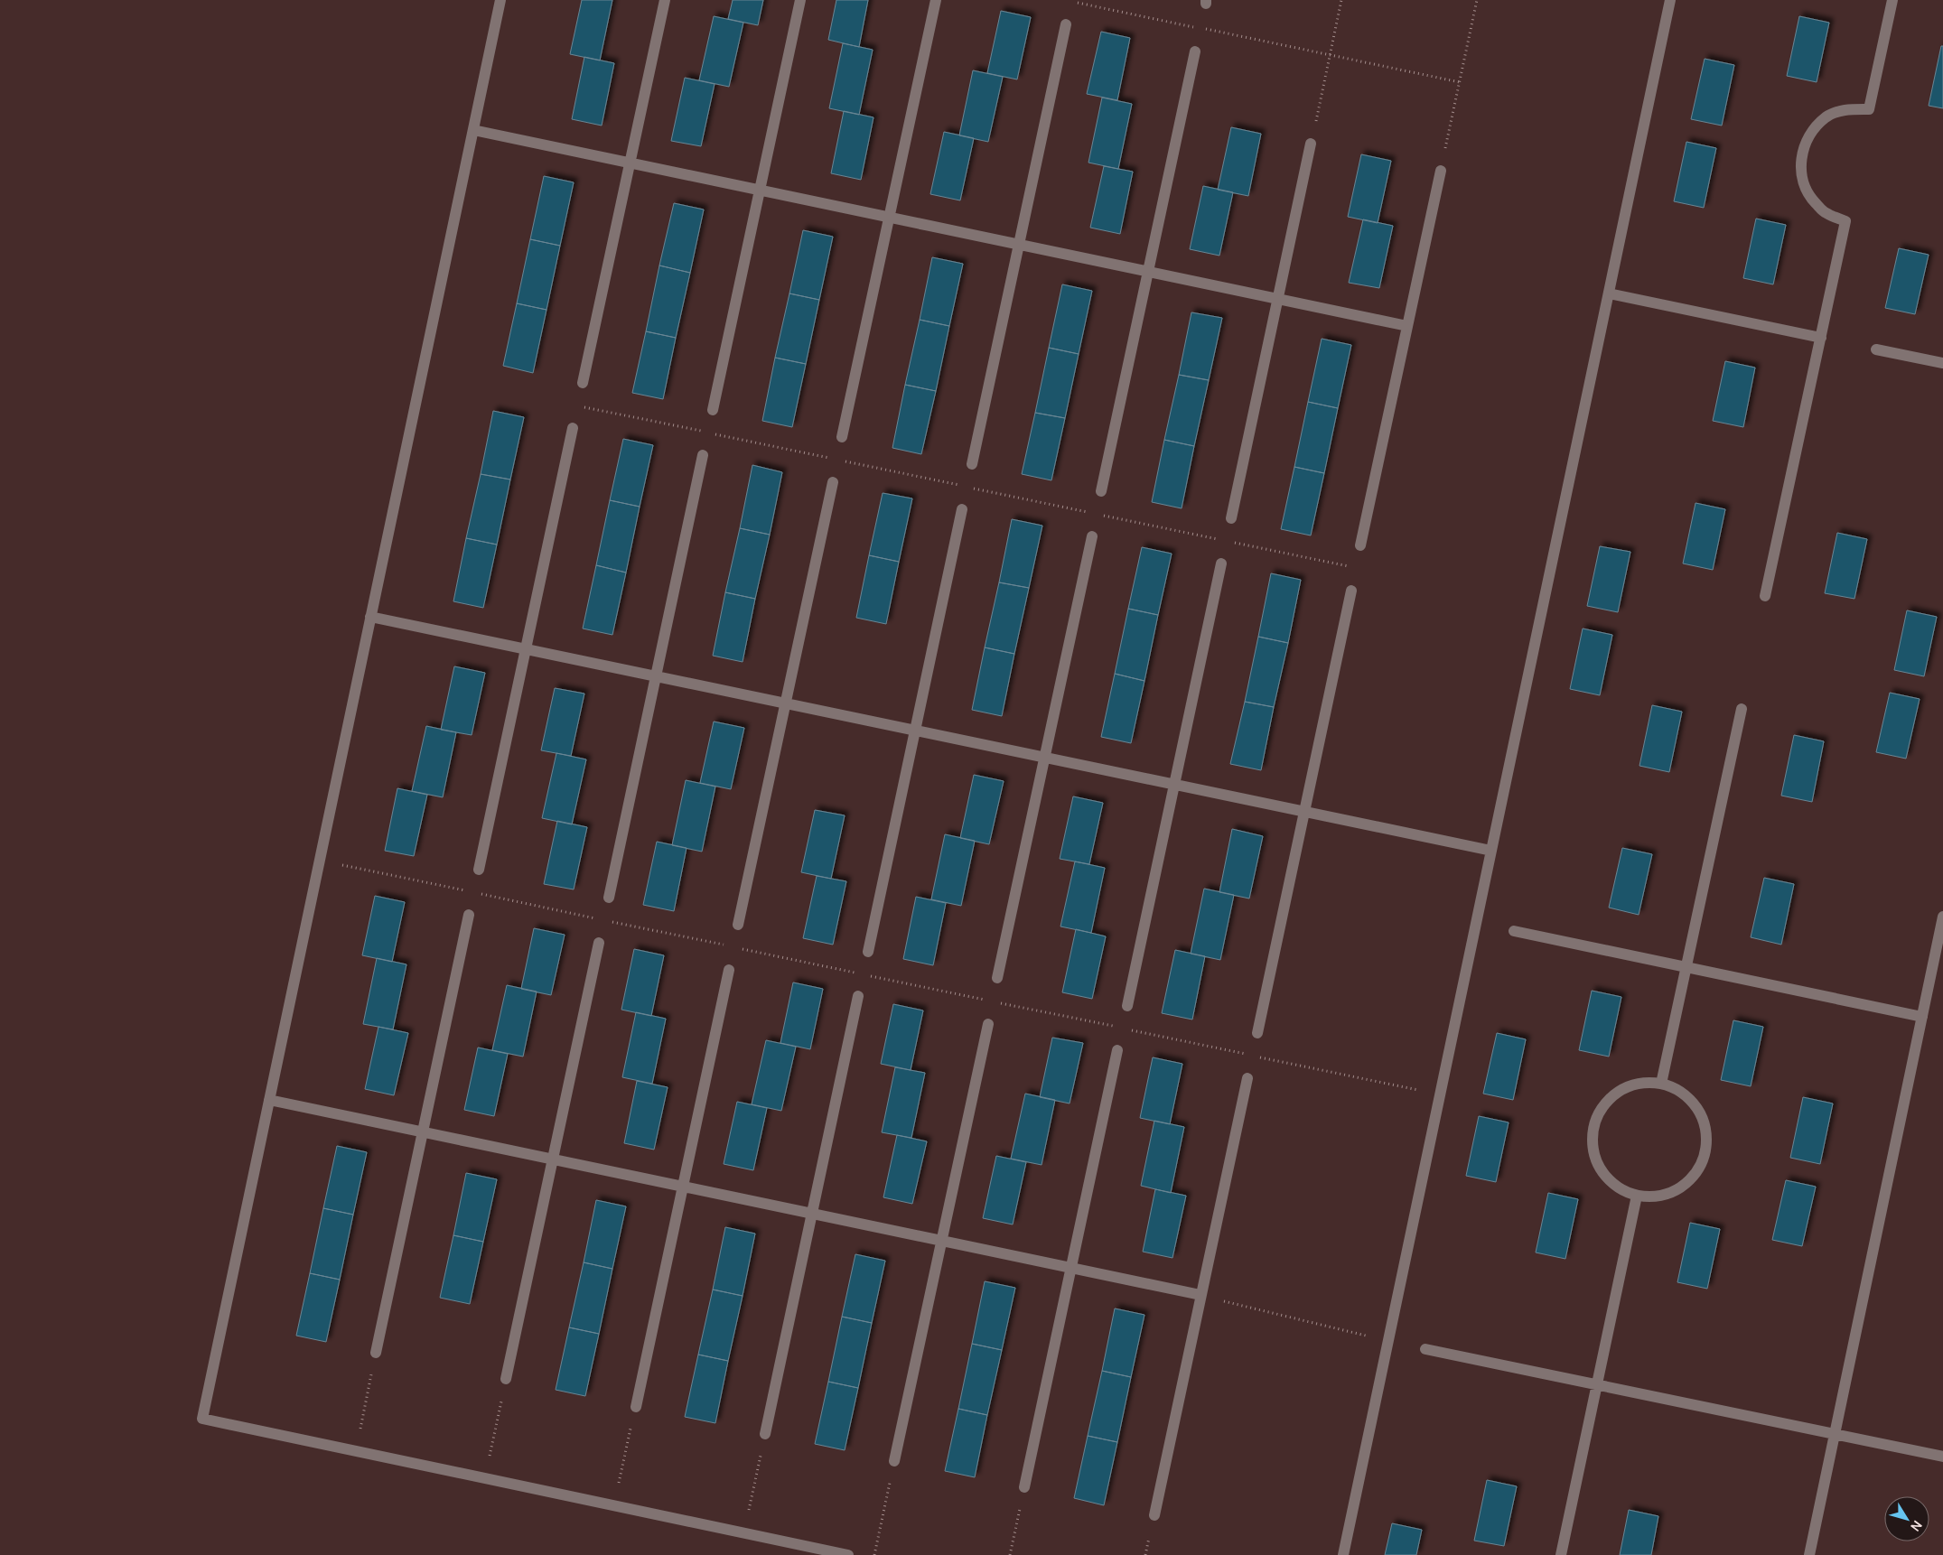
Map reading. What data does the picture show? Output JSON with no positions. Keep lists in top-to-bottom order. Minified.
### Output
{"north":"bottom right"}
